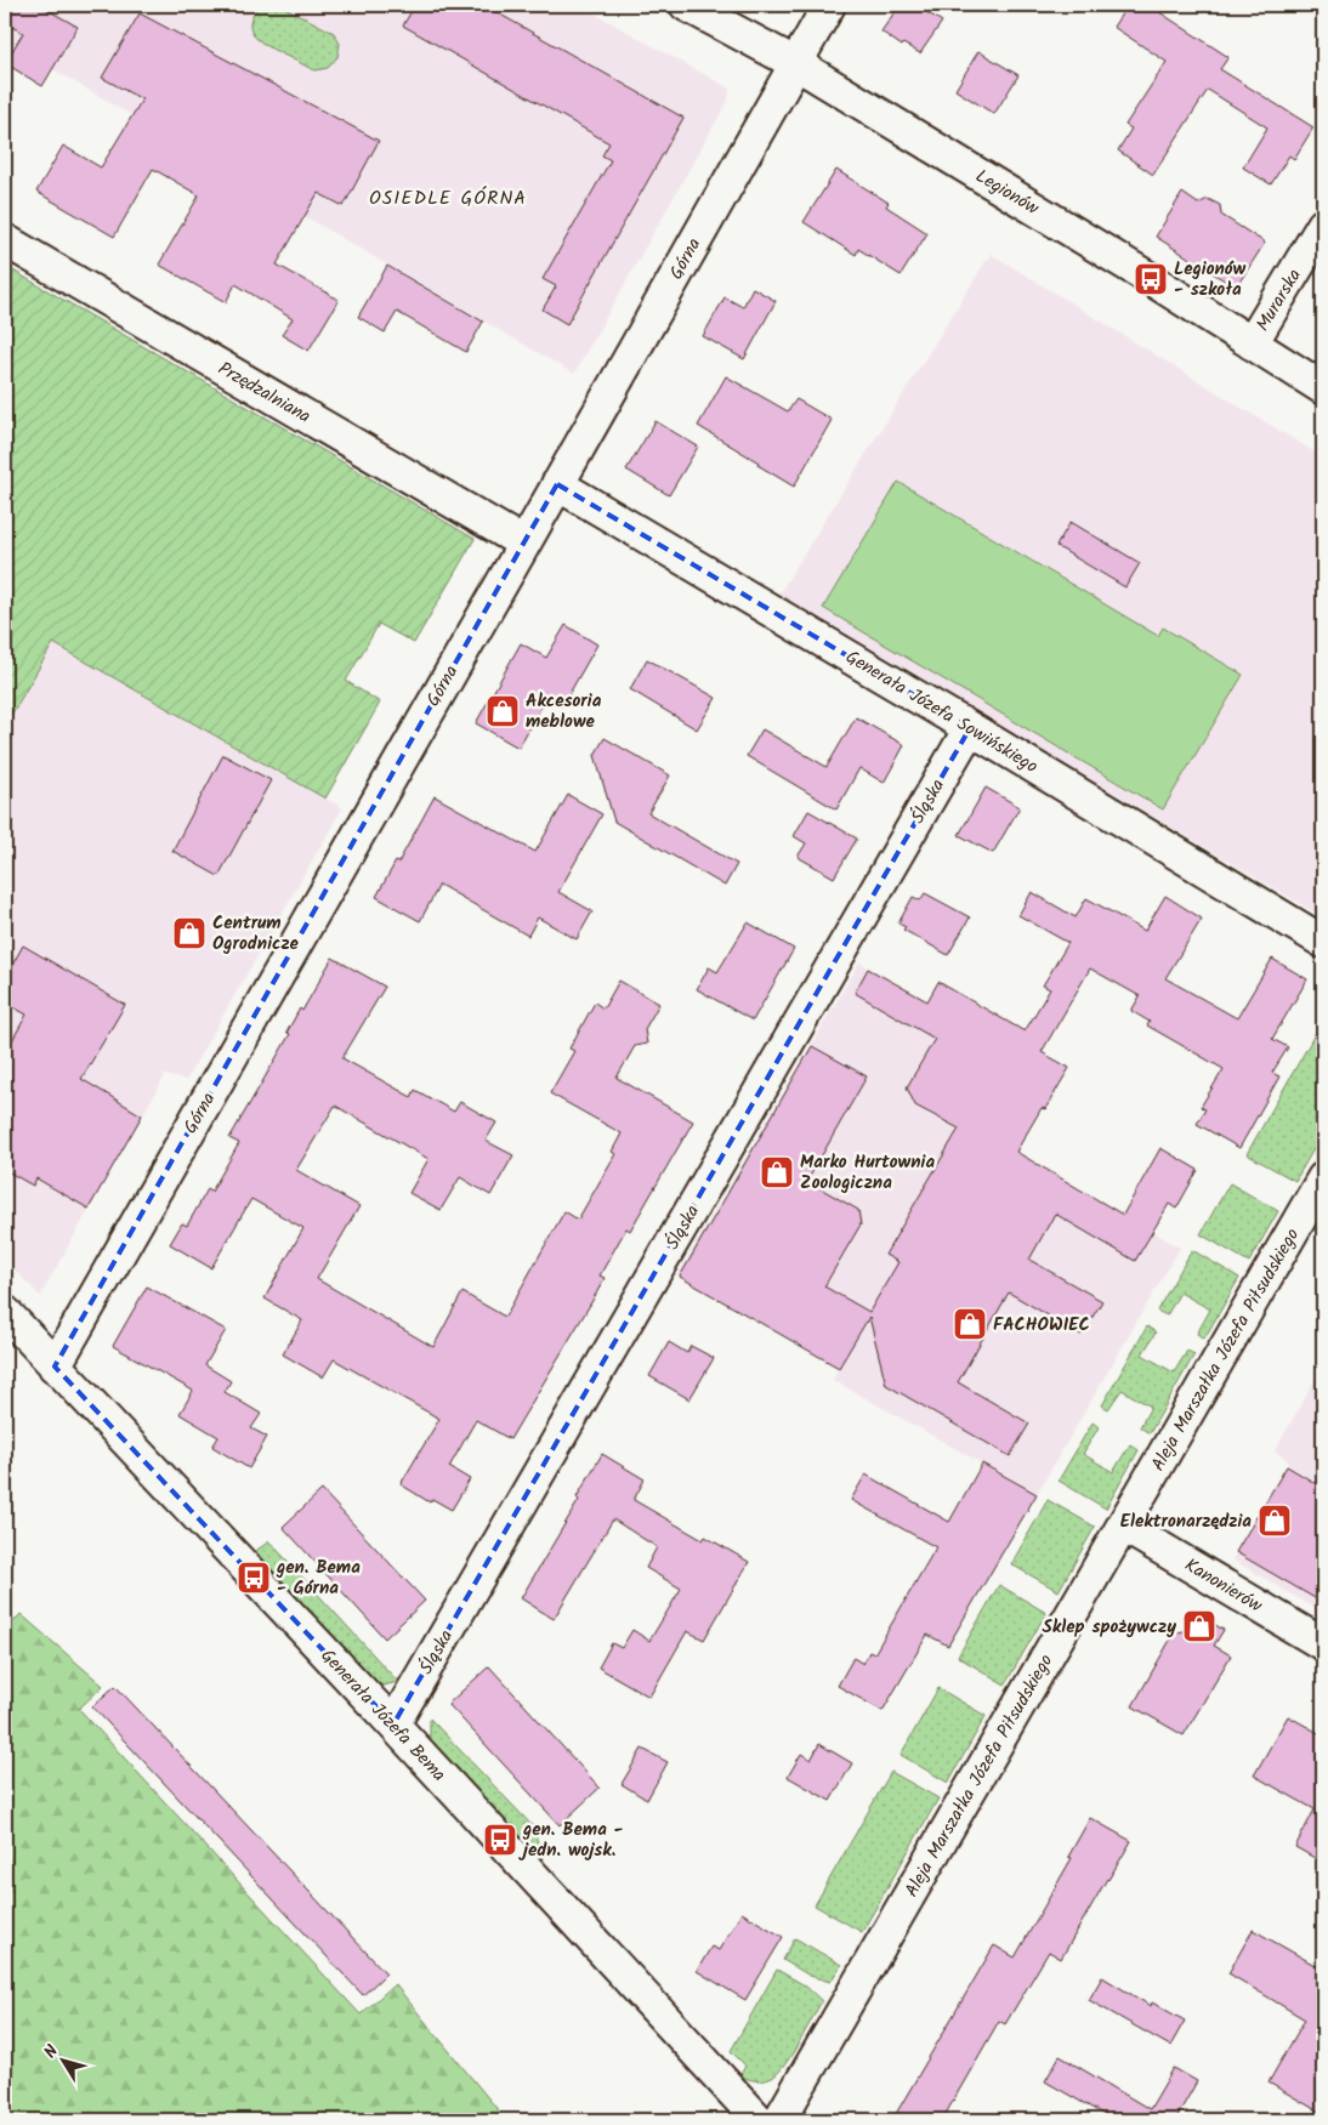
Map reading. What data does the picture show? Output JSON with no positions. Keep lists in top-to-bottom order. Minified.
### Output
{"streets":{"street":["Legionów","Górna","Murarska","Przędzalniana","Generała Józefa Sowińskiego","Śląska","Aleja Marszałka Józefa Piłsudskiego","Kanonierów","Generała Józefa Bema"]},"crossings":[["Legionów","Górna"],["Legionów","Murarska"],["Górna","Przędzalniana"],["Górna","Generała Józefa Sowińskiego"],["Górna","Generała Józefa Bema"],["Generała Józefa Sowińskiego","Śląska"],["Śląska","Generała Józefa Bema"],["Aleja Marszałka Józefa Piłsudskiego","Kanonierów"]],"districts":["OSIEDLE GÓRNA"],"places":{"bus stop":["Legionów - szkoła","gen. Bema - Górna","gen. Bema - jedn. wojsk."],"shop":["Akcesoria meblowe","Centrum Ogrodnicze","Marko Hurtownia Zoologiczna","FACHOWIEC","Elektronarzędzia","Sklep spożywczy"]},"north":"top left"}
